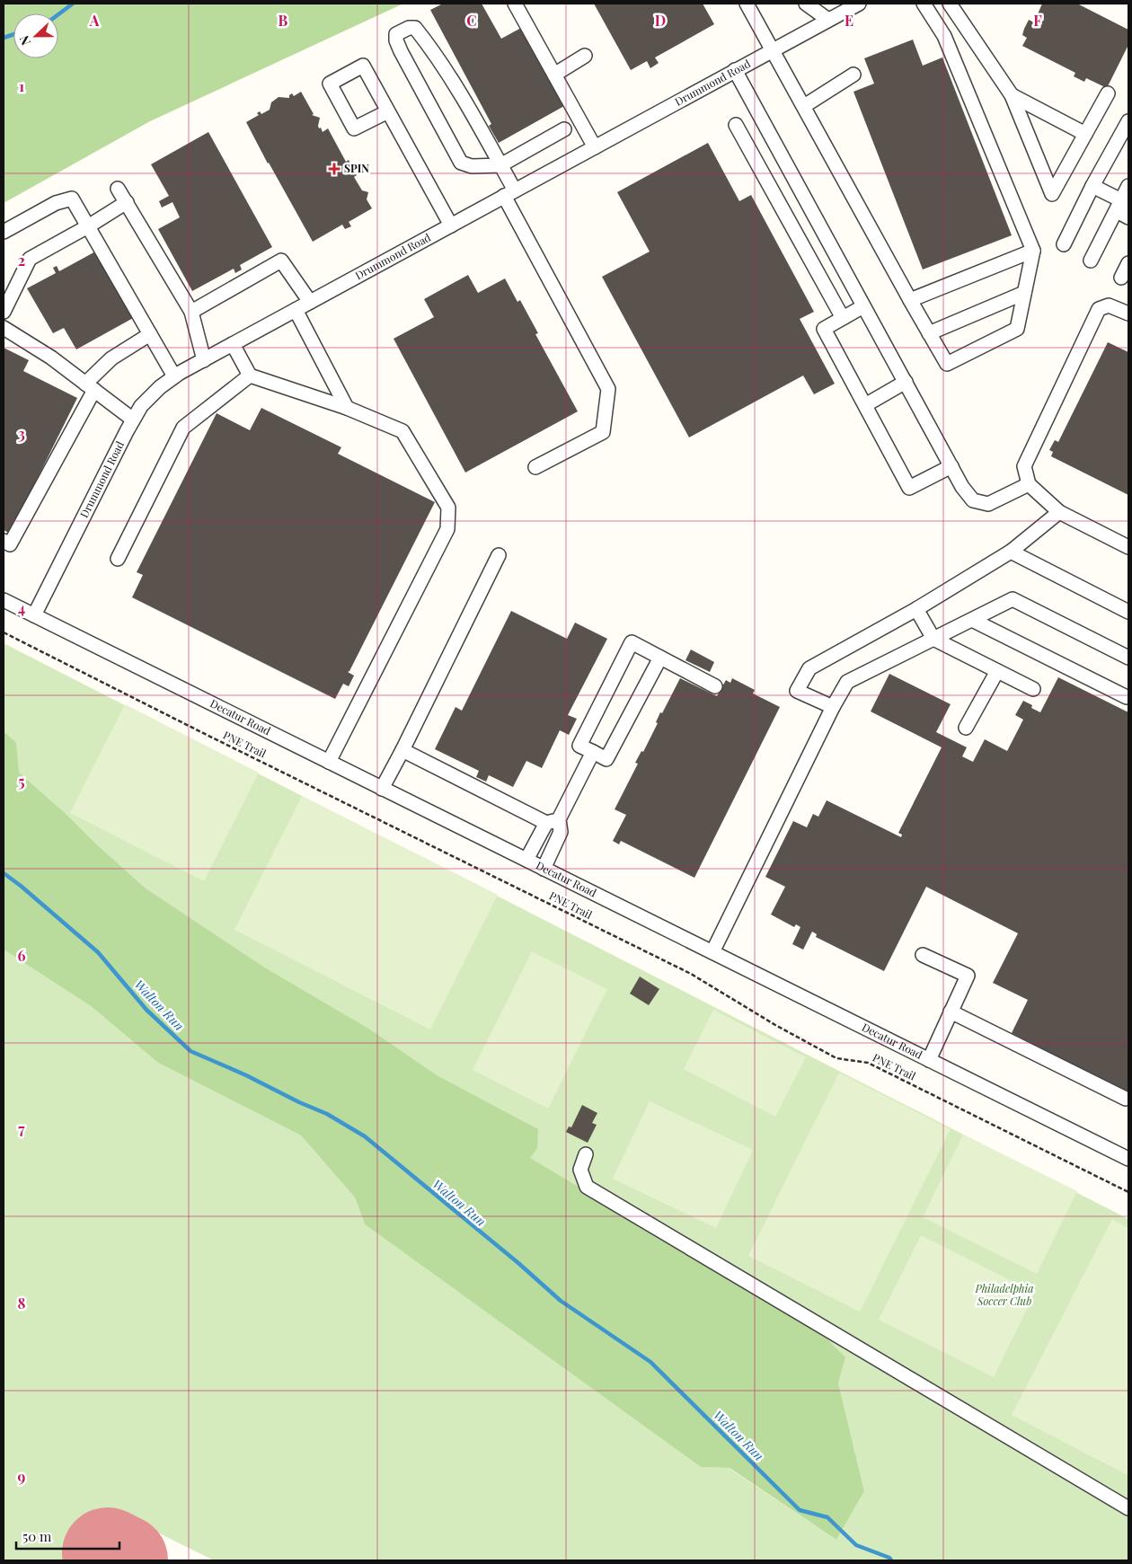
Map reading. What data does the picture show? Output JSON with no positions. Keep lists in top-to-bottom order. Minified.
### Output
{"streets":{"street":["Drummond Road","Decatur Road"],"path":["PNE Trail"]},"crossings":[["Drummond Road","Decatur Road"]],"water":["Walton Run"],"parks":["Philadelphia Soccer Club"],"places":{"health":["SPIN"]},"scale_bar":"50 m","north":"left","grid":{"columns":["A","B","C","D","E","F"],"rows":["1","2","3","4","5","6","7","8","9"]}}
